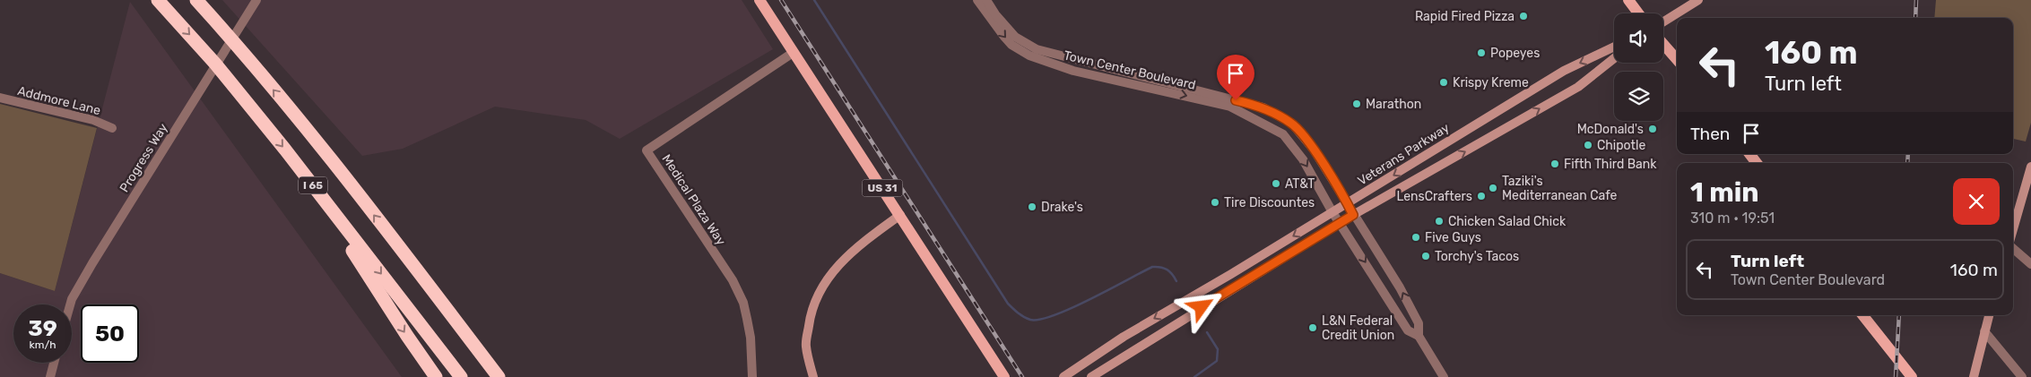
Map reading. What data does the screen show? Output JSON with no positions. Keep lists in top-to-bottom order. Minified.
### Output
{"streets":{"highway":["I 65"],"main road":["Veterans Parkway","US 31"],"street":["Town Center Boulevard","Addmore Lane","Progress Way","Medical Plaza Way"]},"crossings":[["Town Center Boulevard","Veterans Parkway"],["US 31","Medical Plaza Way"]],"places":["Rapid Fired Pizza","Popeyes","Krispy Kreme","Marathon","McDonald's","Chipotle","Fifth Third Bank","AT&T","Taziki's Mediterranean Cafe","LensCrafters","Tire Discountes","Drake's","Chicken Salad Chick","Five Guys","Torchy's Tacos","L&N Federal Credit Union"],"page":{"turn":["160 m","Turn left"],"then":"Then","heading":["1 min","310 m · 19:51"],"list":[{"name":"Turn left","note":"Town Center Boulevard","value":"160 m"}],"speed":"39 km/h","limit":"50"}}
